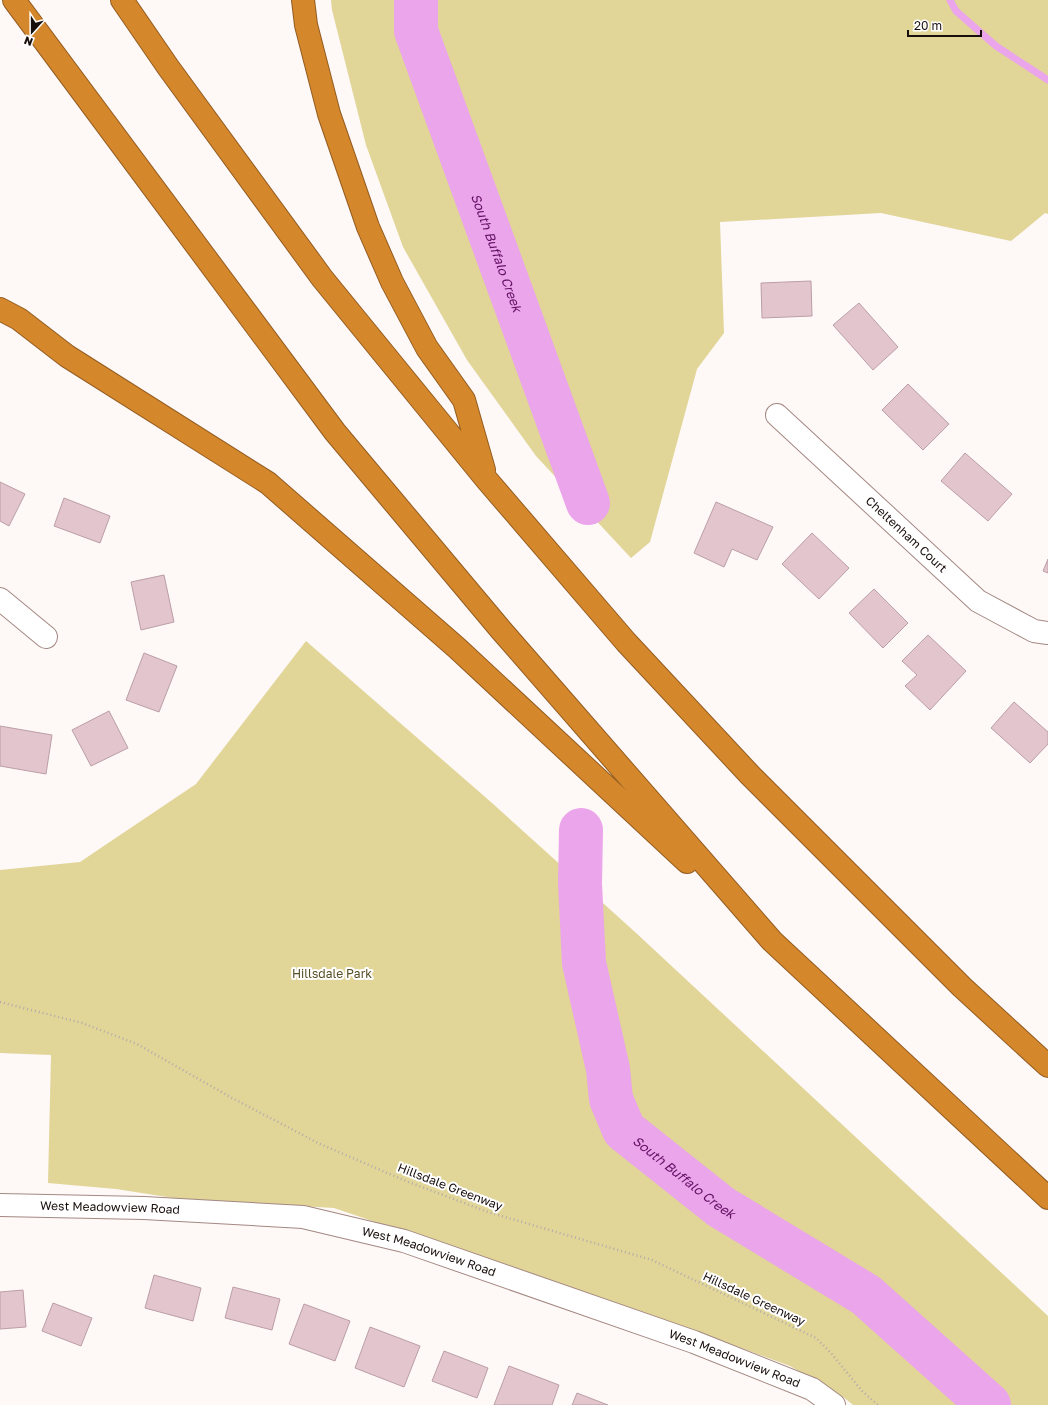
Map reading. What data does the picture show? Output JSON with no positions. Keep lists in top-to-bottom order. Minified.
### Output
{"streets":{"street":["Cheltenham Court","West Meadowview Road"],"path":["Hillsdale Greenway"]},"water":["South Buffalo Creek"],"parks":["Hillsdale Park"],"scale_bar":"20 m","north":"bottom"}
